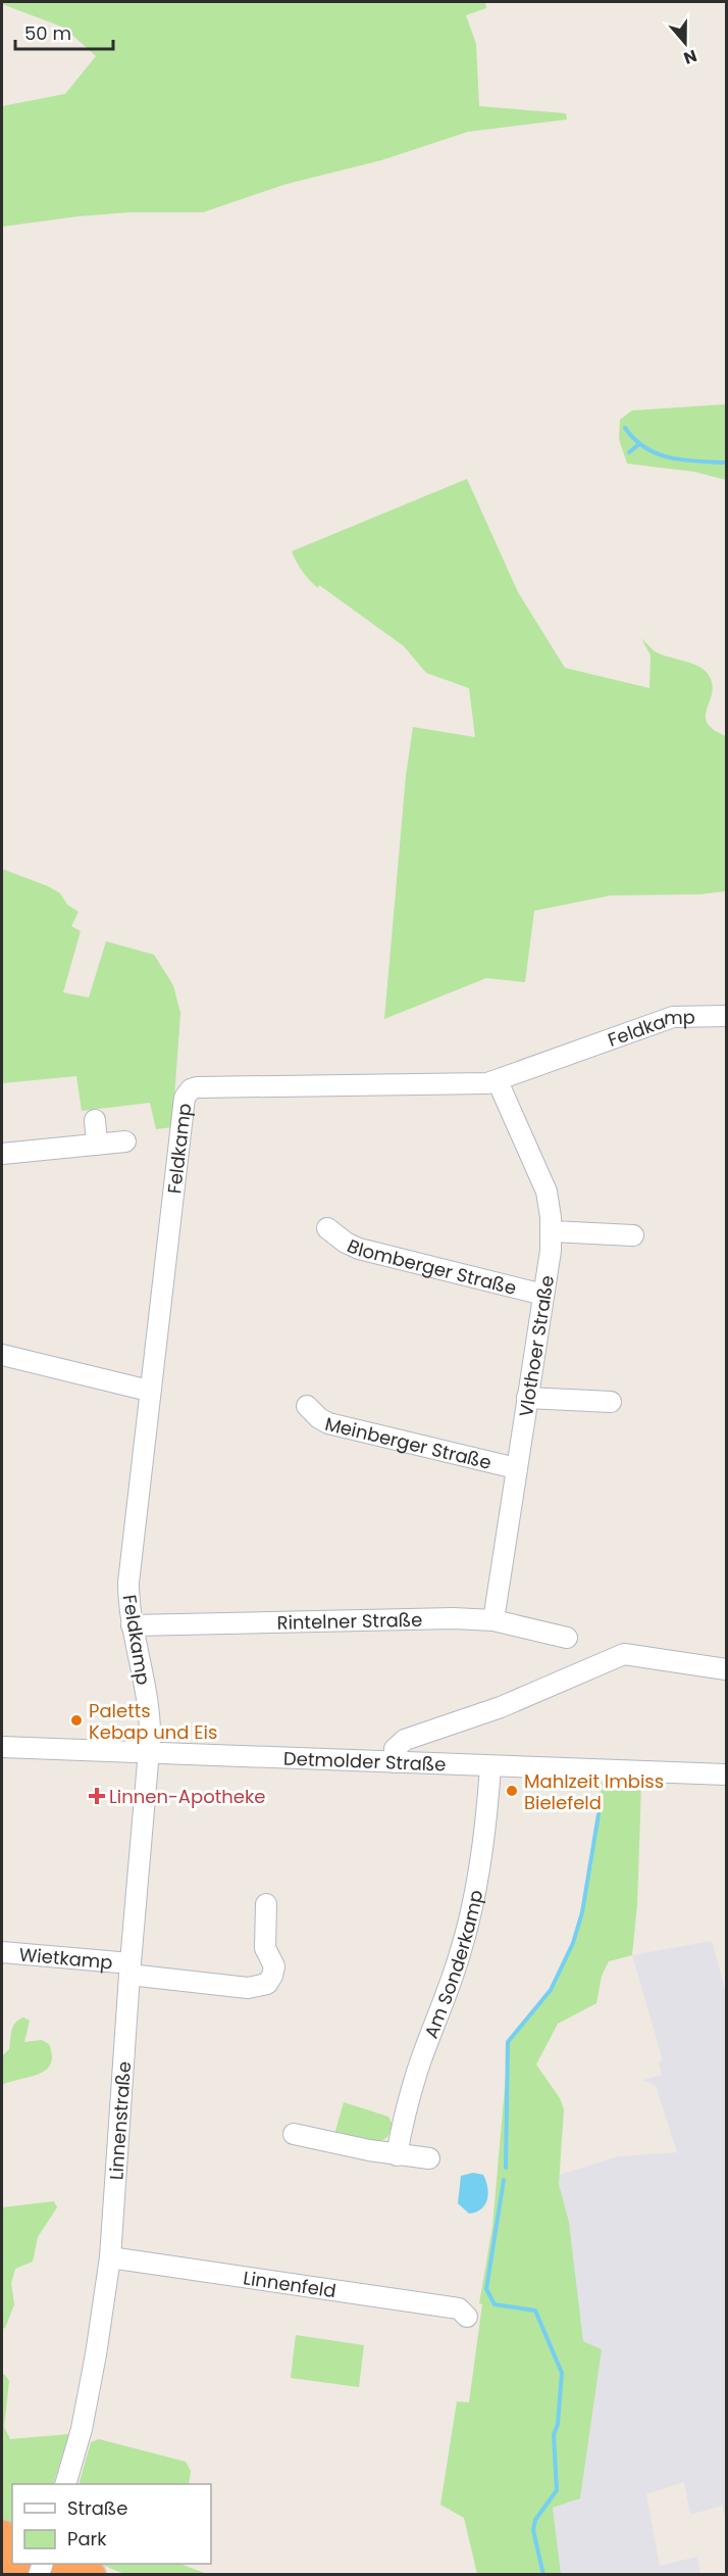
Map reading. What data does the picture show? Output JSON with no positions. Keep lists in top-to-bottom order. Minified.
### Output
{"streets":{"street":["Feldkamp","Blomberger Straße","Vlothoer Straße","Meinberger Straße","Rintelner Straße","Detmolder Straße","Wietkamp","Am Sonderkamp","Linnenstraße","Linnenfeld"]},"crossings":[["Feldkamp","Vlothoer Straße"],["Feldkamp","Rintelner Straße"],["Feldkamp","Detmolder Straße"],["Feldkamp","Linnenstraße"],["Blomberger Straße","Vlothoer Straße"],["Vlothoer Straße","Meinberger Straße"],["Vlothoer Straße","Rintelner Straße"],["Detmolder Straße","Am Sonderkamp"],["Detmolder Straße","Linnenstraße"],["Wietkamp","Linnenstraße"],["Linnenstraße","Linnenfeld"]],"places":{"other":["Paletts Kebap und Eis","Mahlzeit Imbiss Bielefeld"],"health":["Linnen-Apotheke"]},"legend":["Straße","Park"],"scale_bar":"50 m","north":"bottom"}
